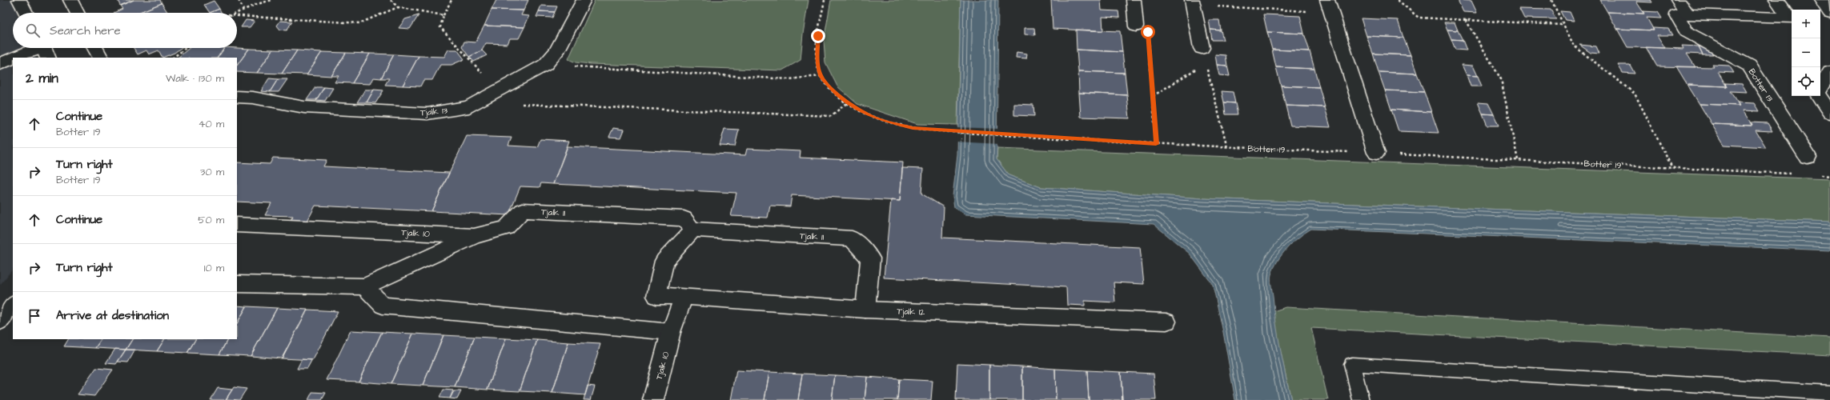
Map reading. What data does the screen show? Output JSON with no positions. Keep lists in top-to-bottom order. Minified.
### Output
{"streets":{"street":["Botter 13","Tjalk 13","Tjalk 11","Tjalk 10","Tjalk 12"],"path":["Botter 19"]},"crossings":[["Tjalk 11","Tjalk 10"],["Tjalk 11","Tjalk 12"],["Tjalk 10","Tjalk 12"]],"page":{"map_buttons":["+","−"],"search":"Search here","heading":["2 min","Walk · 130 m"],"list":[["Continue","Botter 19","40 m"],["Turn right","Botter 19","30 m"],["Continue","50 m"],["Turn right","10 m"],"Arrive at destination"]}}
